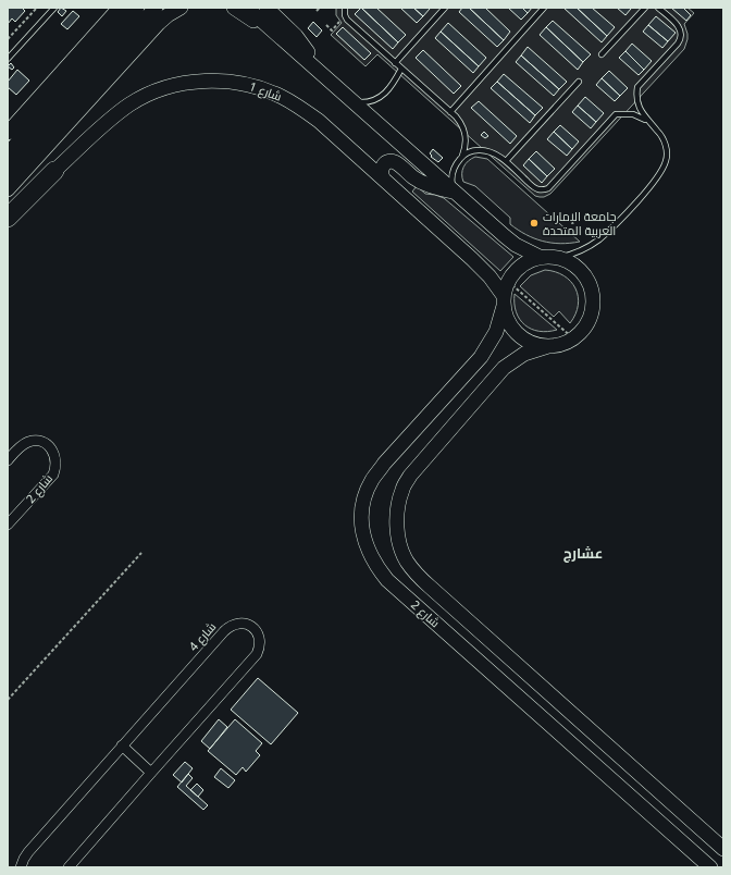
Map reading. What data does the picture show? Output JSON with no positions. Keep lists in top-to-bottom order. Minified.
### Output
{"streets":{"street":["شارع 1","شارع 2","شارع 4"]},"crossings":[["شارع 1","شارع 2"]],"districts":["عشارج"],"places":["جامعة الإمارات العربية المتحدة"]}
